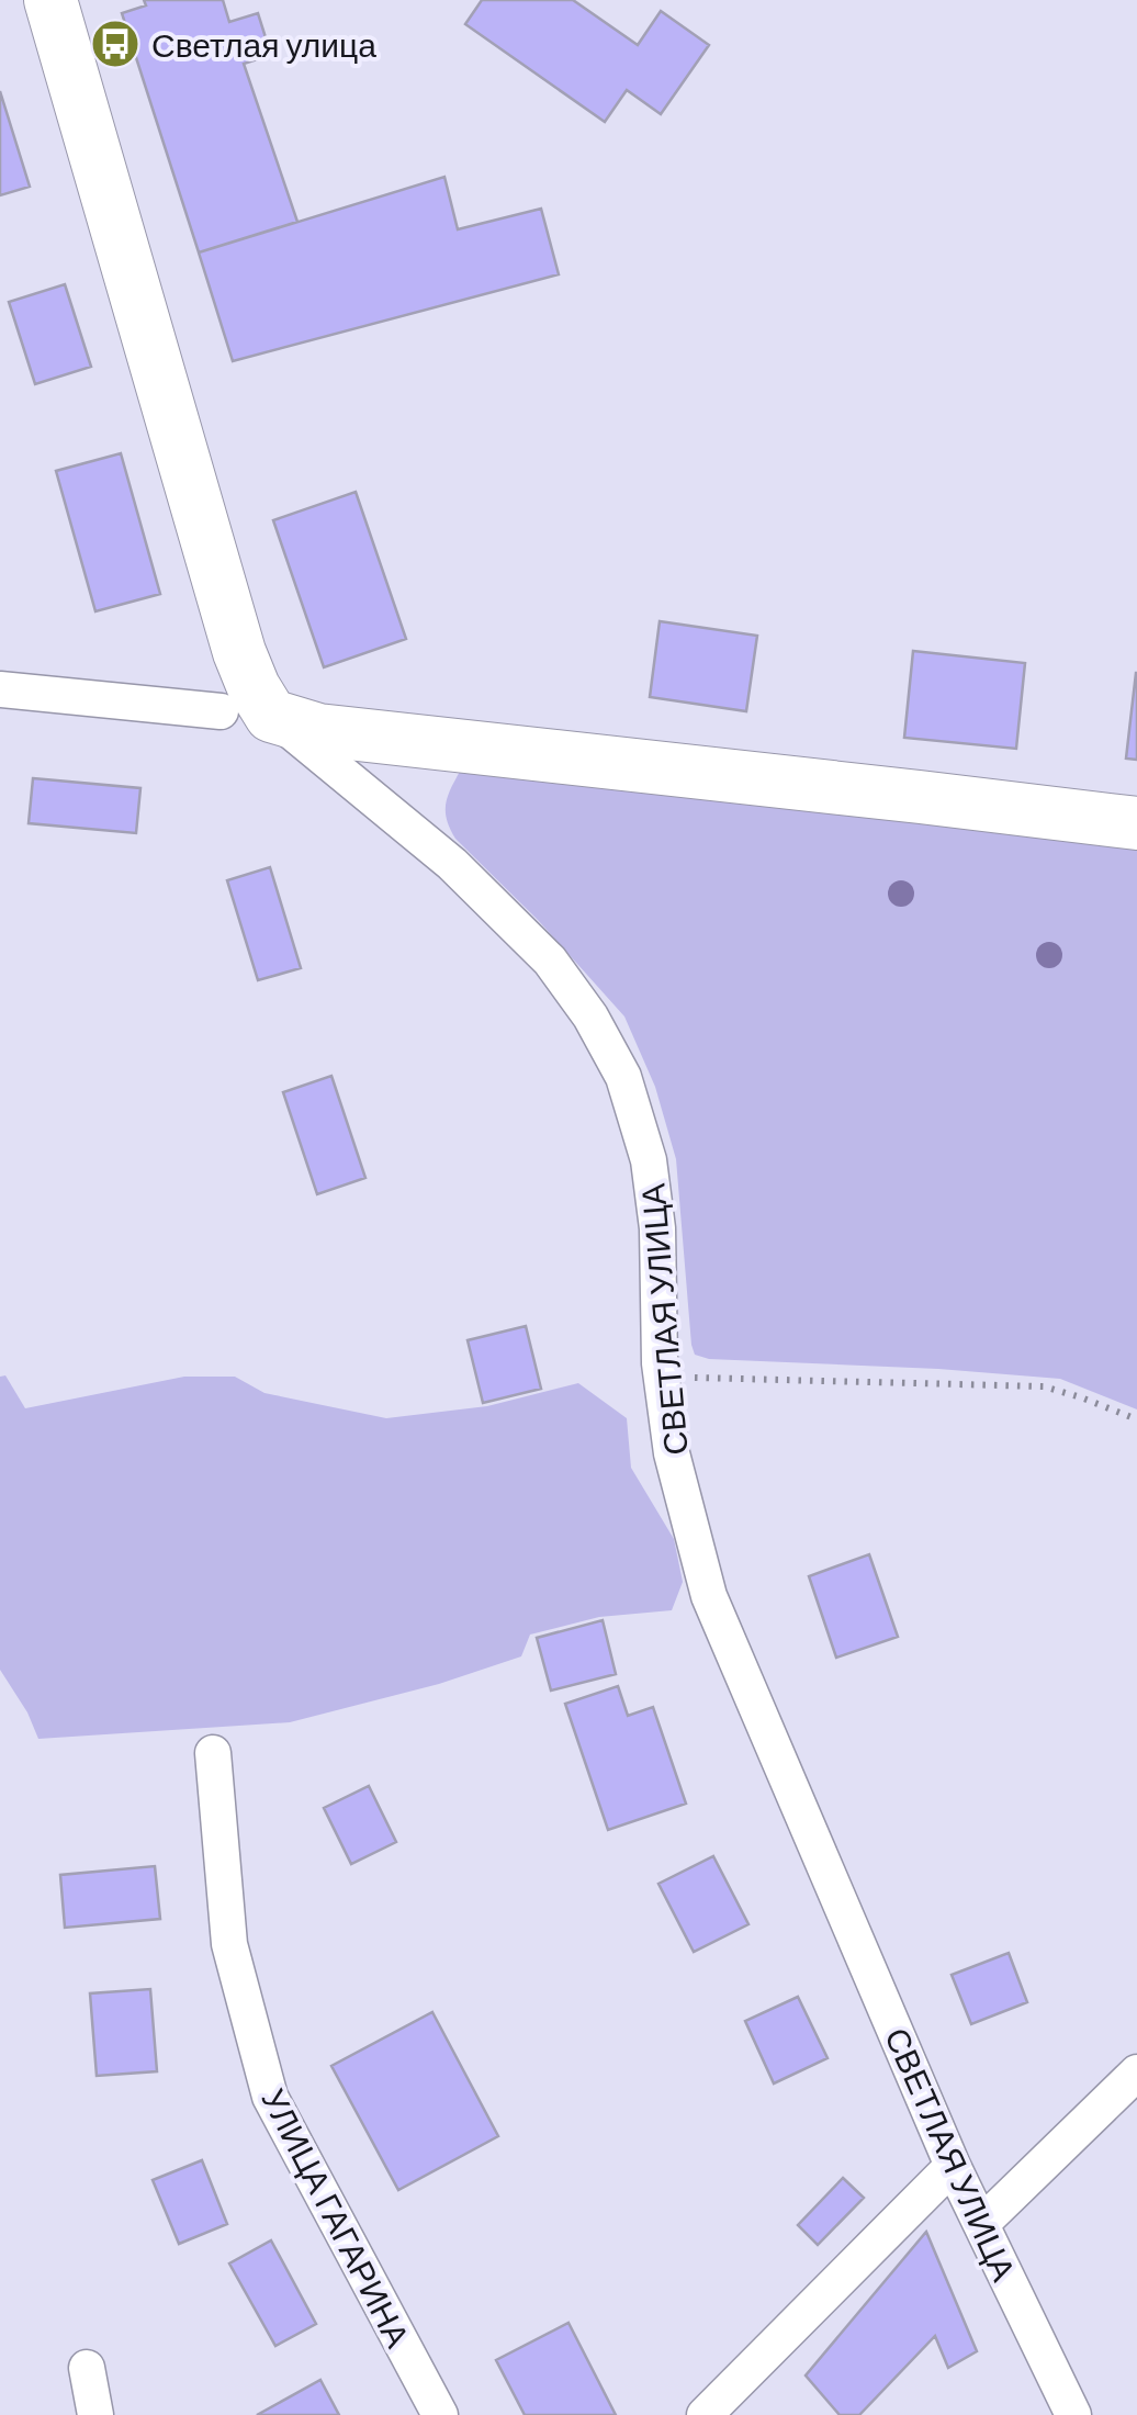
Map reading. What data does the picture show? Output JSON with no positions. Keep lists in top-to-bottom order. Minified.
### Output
{"streets":{"street":["СВЕТЛАЯ УЛИЦА","УЛИЦА ГАГАРИНА"]},"places":{"bus stop":["Светлая улица"]}}
